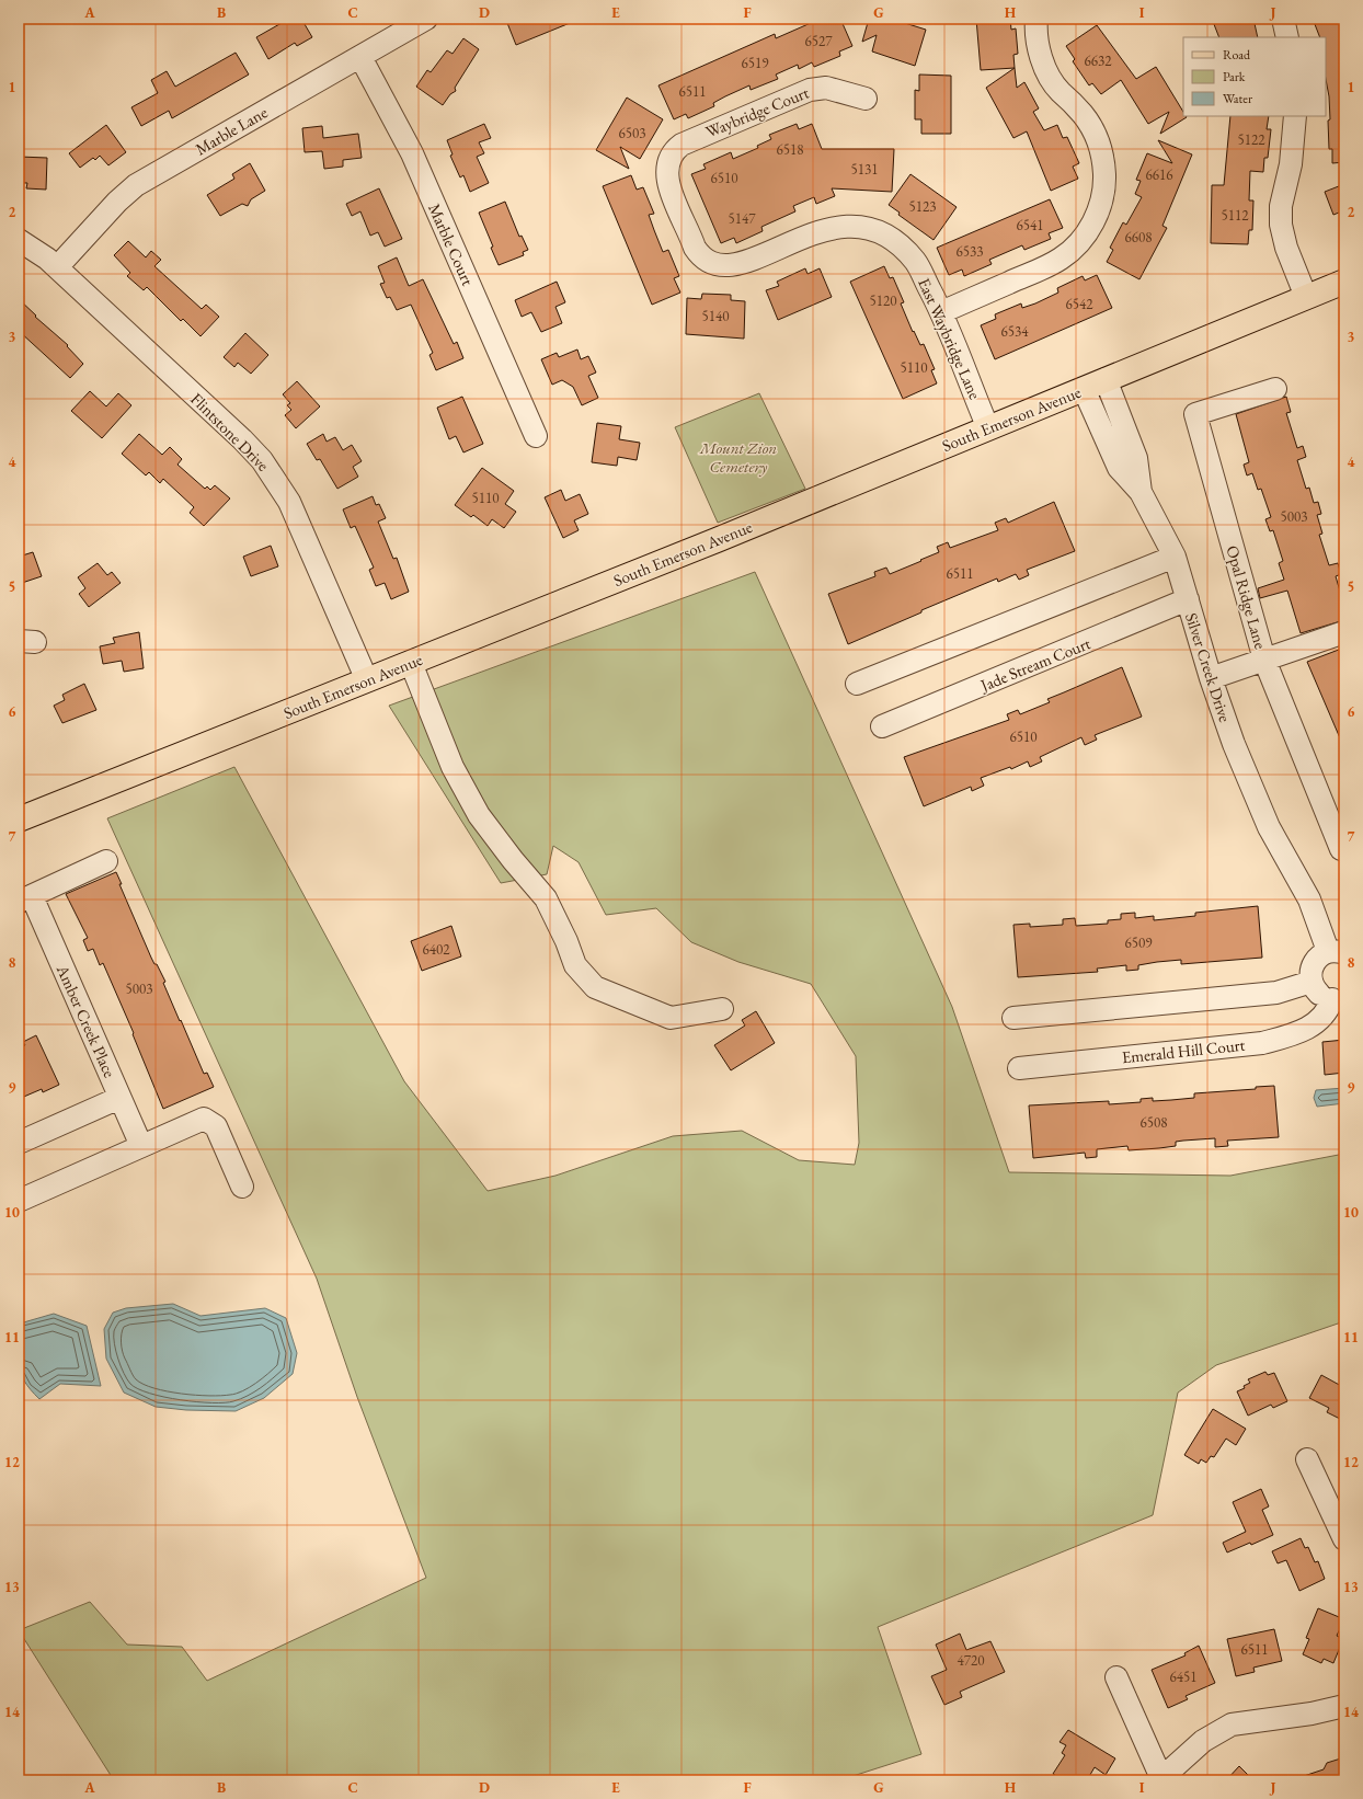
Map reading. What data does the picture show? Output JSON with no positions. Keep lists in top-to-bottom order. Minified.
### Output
{"streets":{"main road":["South Emerson Avenue"],"street":["Waybridge Court","Marble Lane","Marble Court","East Waybridge Lane","Flintstone Drive","Opal Ridge Lane","Jade Stream Court","Silver Creek Drive","Amber Creek Place","Emerald Hill Court"]},"crossings":[["Waybridge Court","East Waybridge Lane"],["Marble Lane","Marble Court"],["Marble Lane","Flintstone Drive"],["East Waybridge Lane","South Emerson Avenue"],["South Emerson Avenue","Flintstone Drive"],["South Emerson Avenue","Silver Creek Drive"],["Jade Stream Court","Silver Creek Drive"]],"parks":["Mount Zion Cemetery"],"house_numbers":["6527","6632","6519","6511","6503","5122","6518","5131","6616","6510","5123","5112","5147","6541","6608","6533","5120","6542","5140","6534","5110","5110","5003","6511","6510","6509","6402","5003","6508","6511","4720","6451"],"legend":["Road","Park","Water"],"grid":{"columns":["A","B","C","D","E","F","G","H","I","J"],"rows":["1","2","3","4","5","6","7","8","9","10","11","12","13","14"]}}
